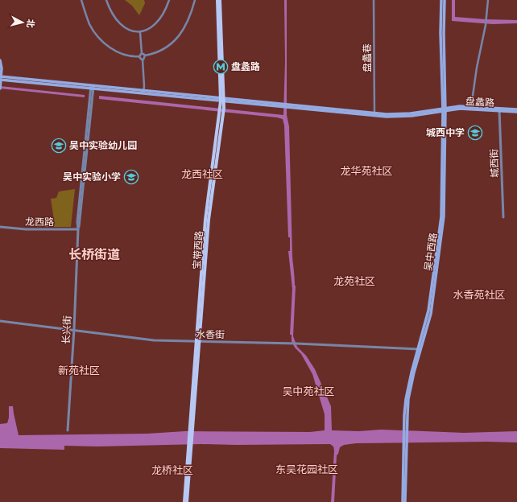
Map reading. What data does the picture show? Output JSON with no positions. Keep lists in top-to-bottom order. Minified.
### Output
{"streets":{"main road":["盘蠡路","宝带西路","吴中西路"],"street":["盘蠡巷","城西街","龙西路","长兴街","水香街"]},"crossings":[["盘蠡巷","盘蠡路"],["盘蠡路","城西街"],["盘蠡路","宝带西路"],["盘蠡路","吴中西路"],["盘蠡路","长兴街"],["龙西路","长兴街"],["宝带西路","水香街"],["吴中西路","水香街"],["长兴街","水香街"]],"districts":["龙华苑社区","龙西社区","长桥街道","龙苑社区","水香苑社区","新苑社区","吴中苑社区","东吴花园社区","龙桥社区"],"places":{"metro station":["盘蠡路"],"school or university":["城西中学","吴中实验幼儿园","吴中实验小学"]},"north":"right"}
